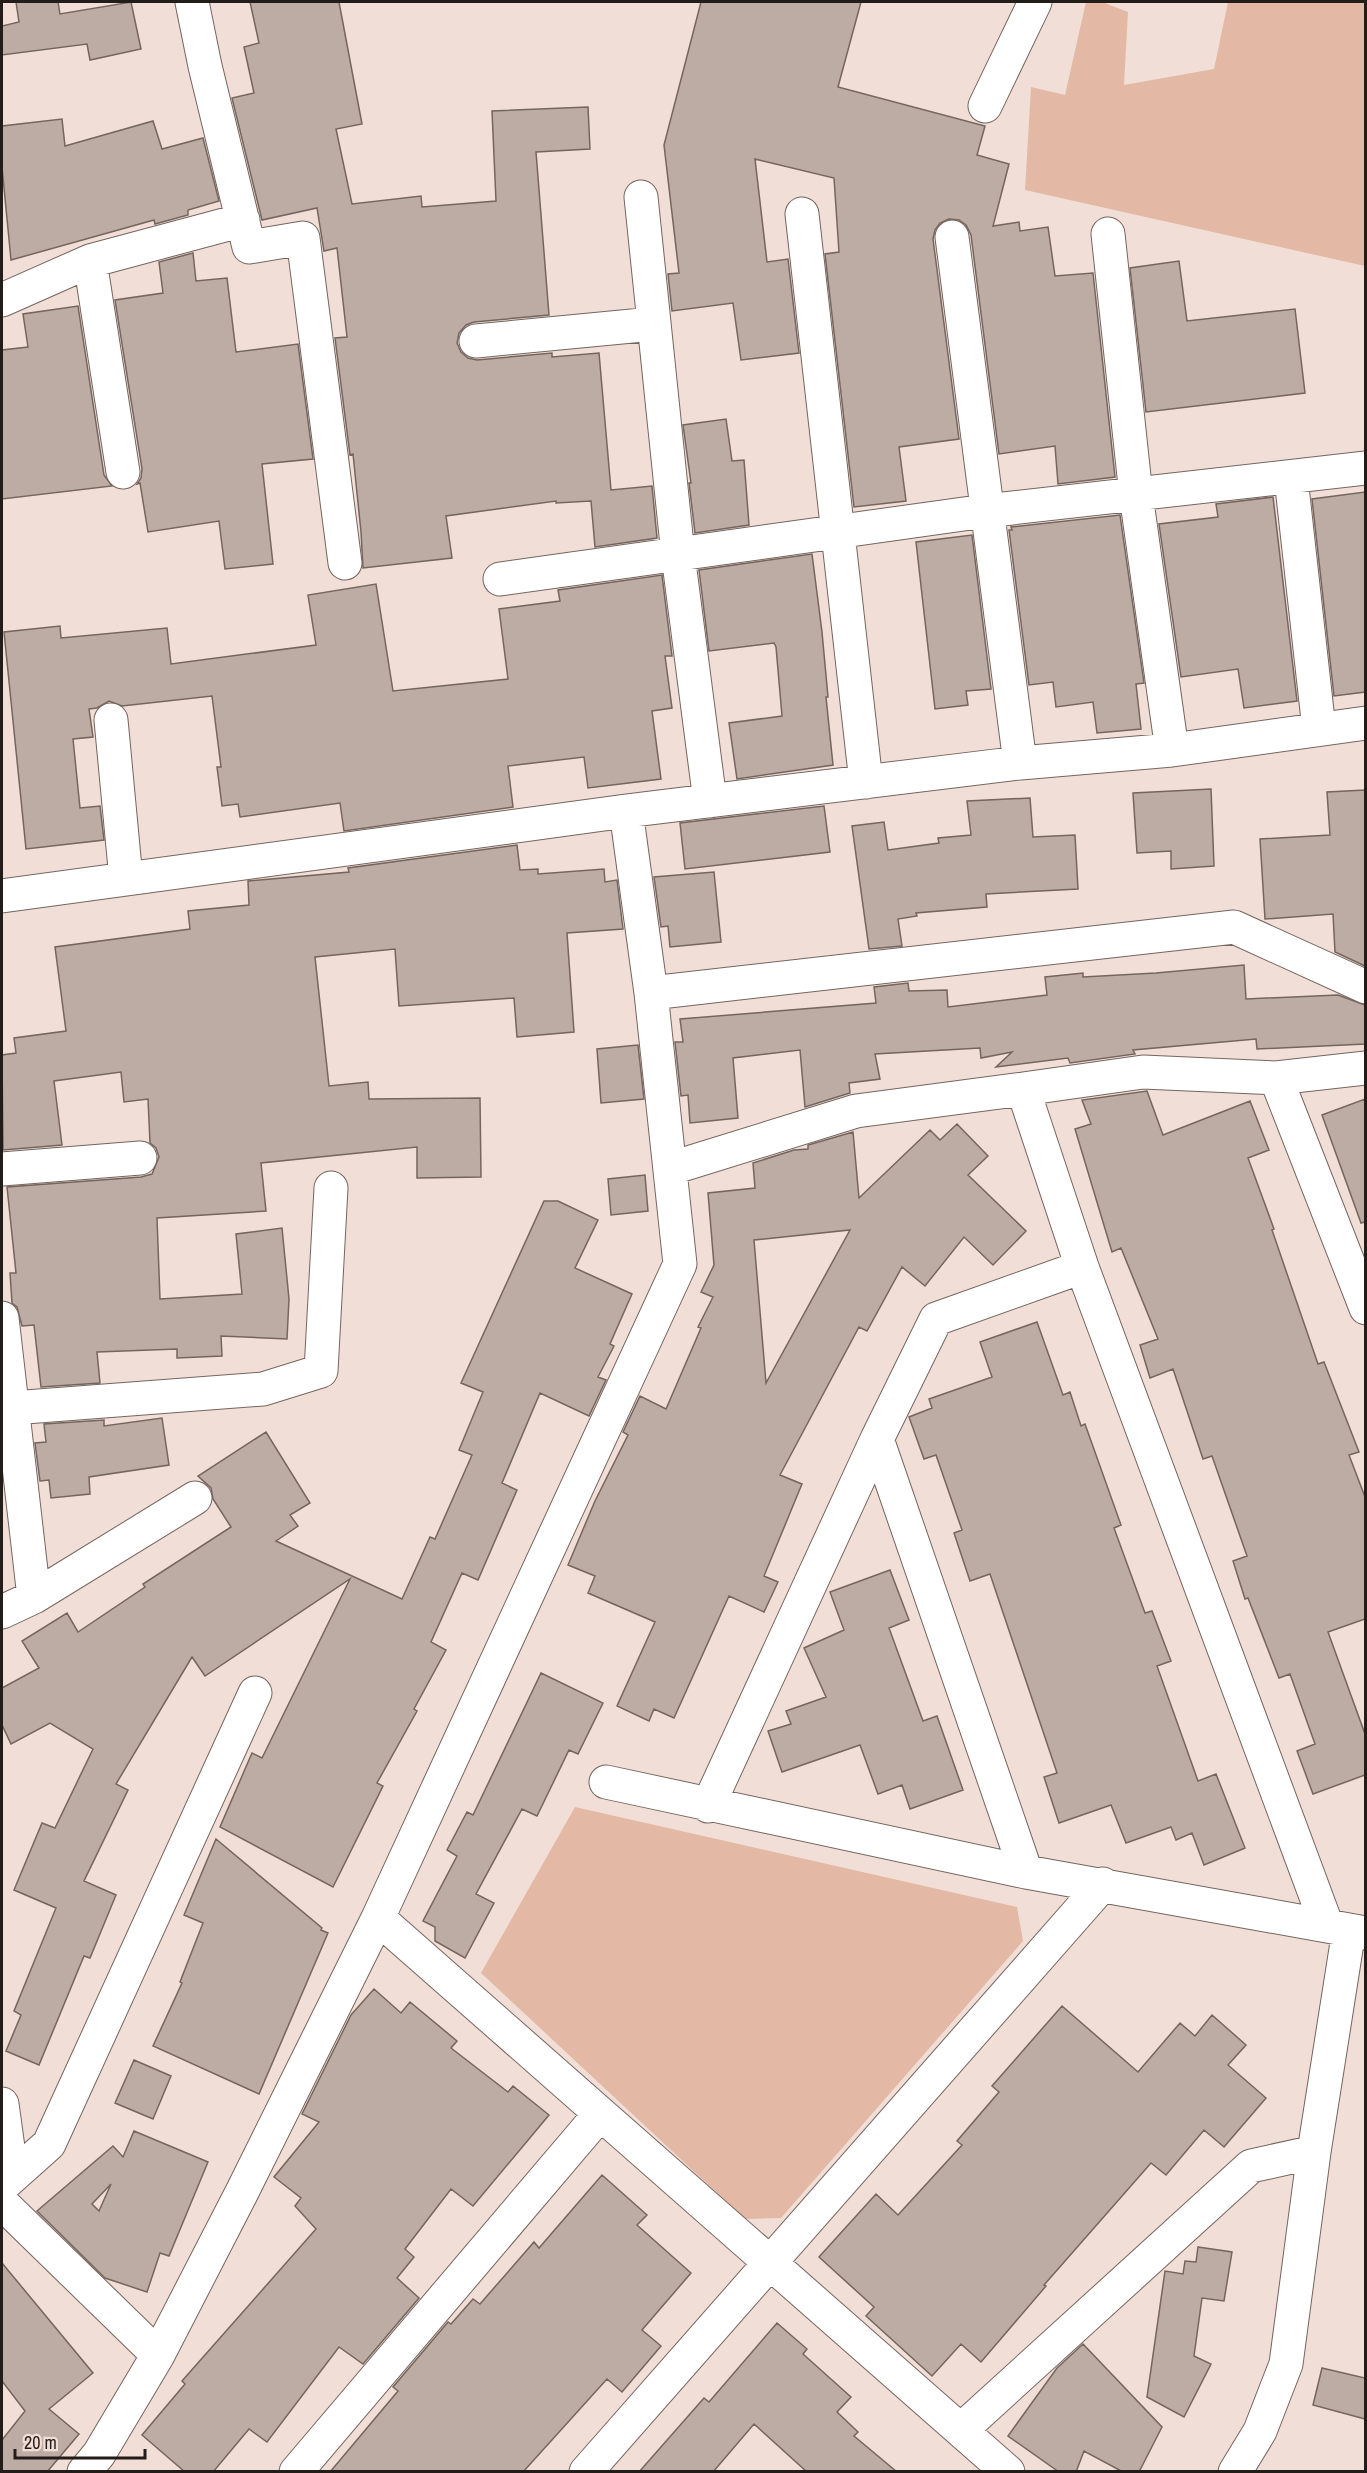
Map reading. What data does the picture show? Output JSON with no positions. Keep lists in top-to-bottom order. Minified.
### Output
{"scale_bar":"20 m"}
